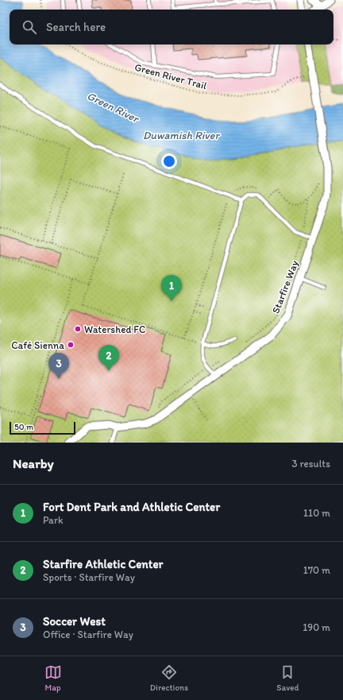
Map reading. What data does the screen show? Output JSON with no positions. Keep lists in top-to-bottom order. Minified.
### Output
{"streets":{"street":["Starfire Way"],"path":["Green River Trail"]},"water":["Green River","Duwamish River"],"places":["Watershed FC","Café Sienna"],"scale_bar":"50 m","page":{"search":"Search here","pins":["1","2","3"],"scale":"50 m","heading":["Nearby","3 results"],"list":[{"mark":"1","name":"Fort Dent Park and Athletic Center","note":"Park","value":"110 m"},{"mark":"2","name":"Starfire Athletic Center","note":"Sports · Starfire Way","value":"170 m"},{"mark":"3","name":"Soccer West","note":"Office · Starfire Way","value":"190 m"}],"nav":["Map","Directions","Saved"]}}
